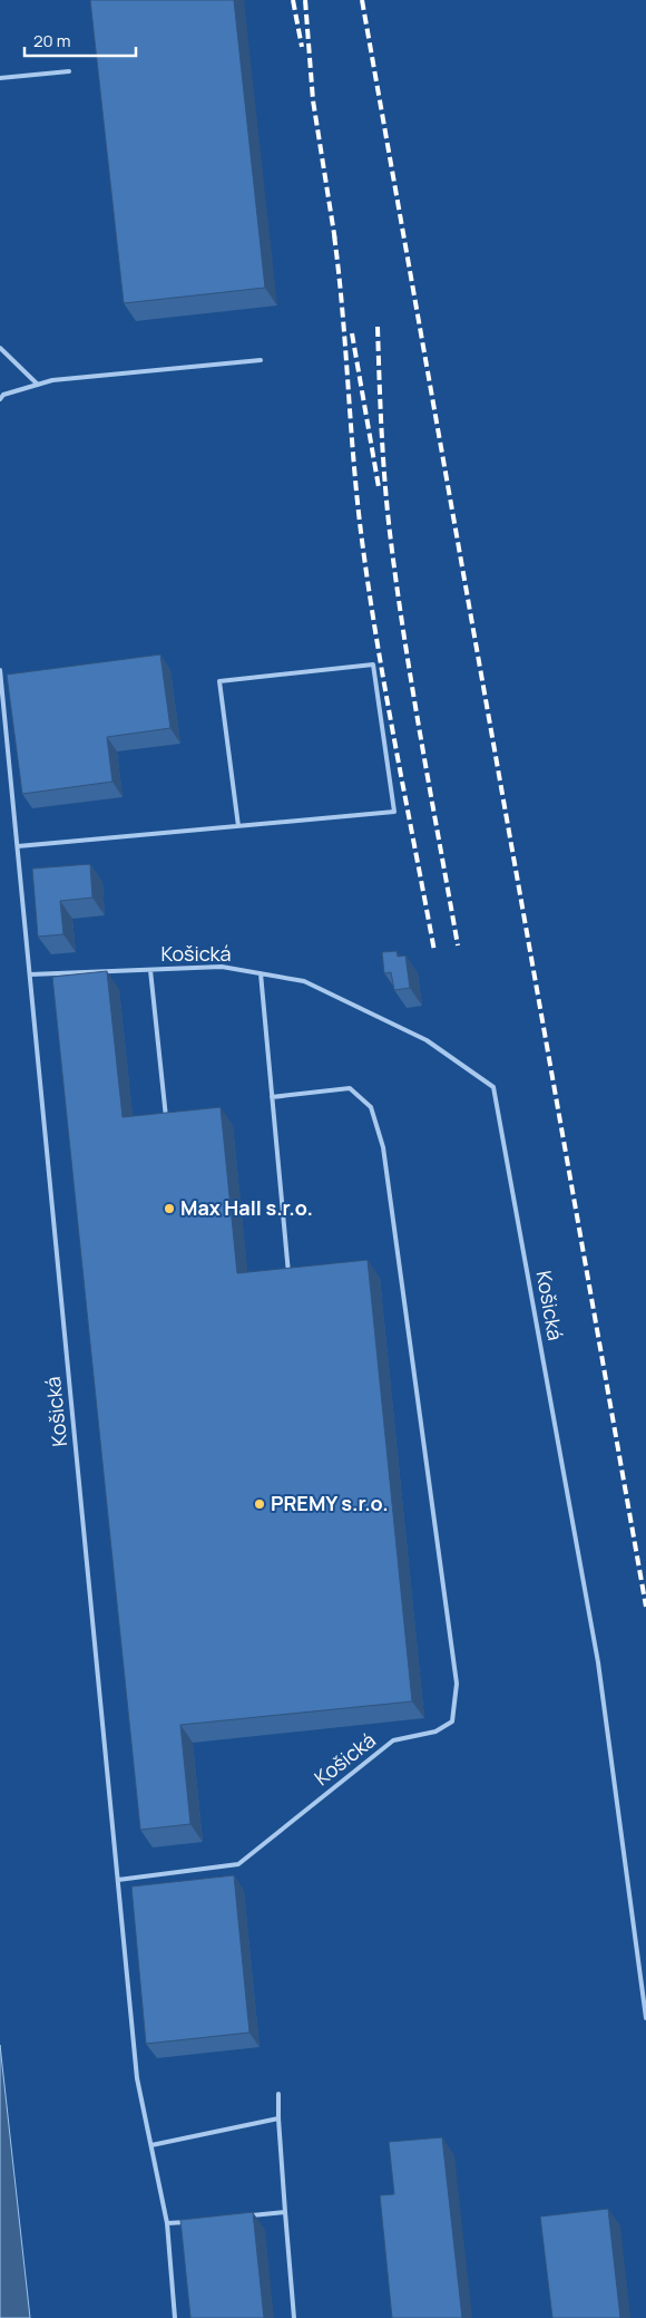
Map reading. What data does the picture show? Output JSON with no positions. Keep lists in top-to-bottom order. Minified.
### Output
{"streets":{"lane":["Košická"]},"places":["Max Hall s.r.o.","PREMY s.r.o."],"scale_bar":"20 m"}
